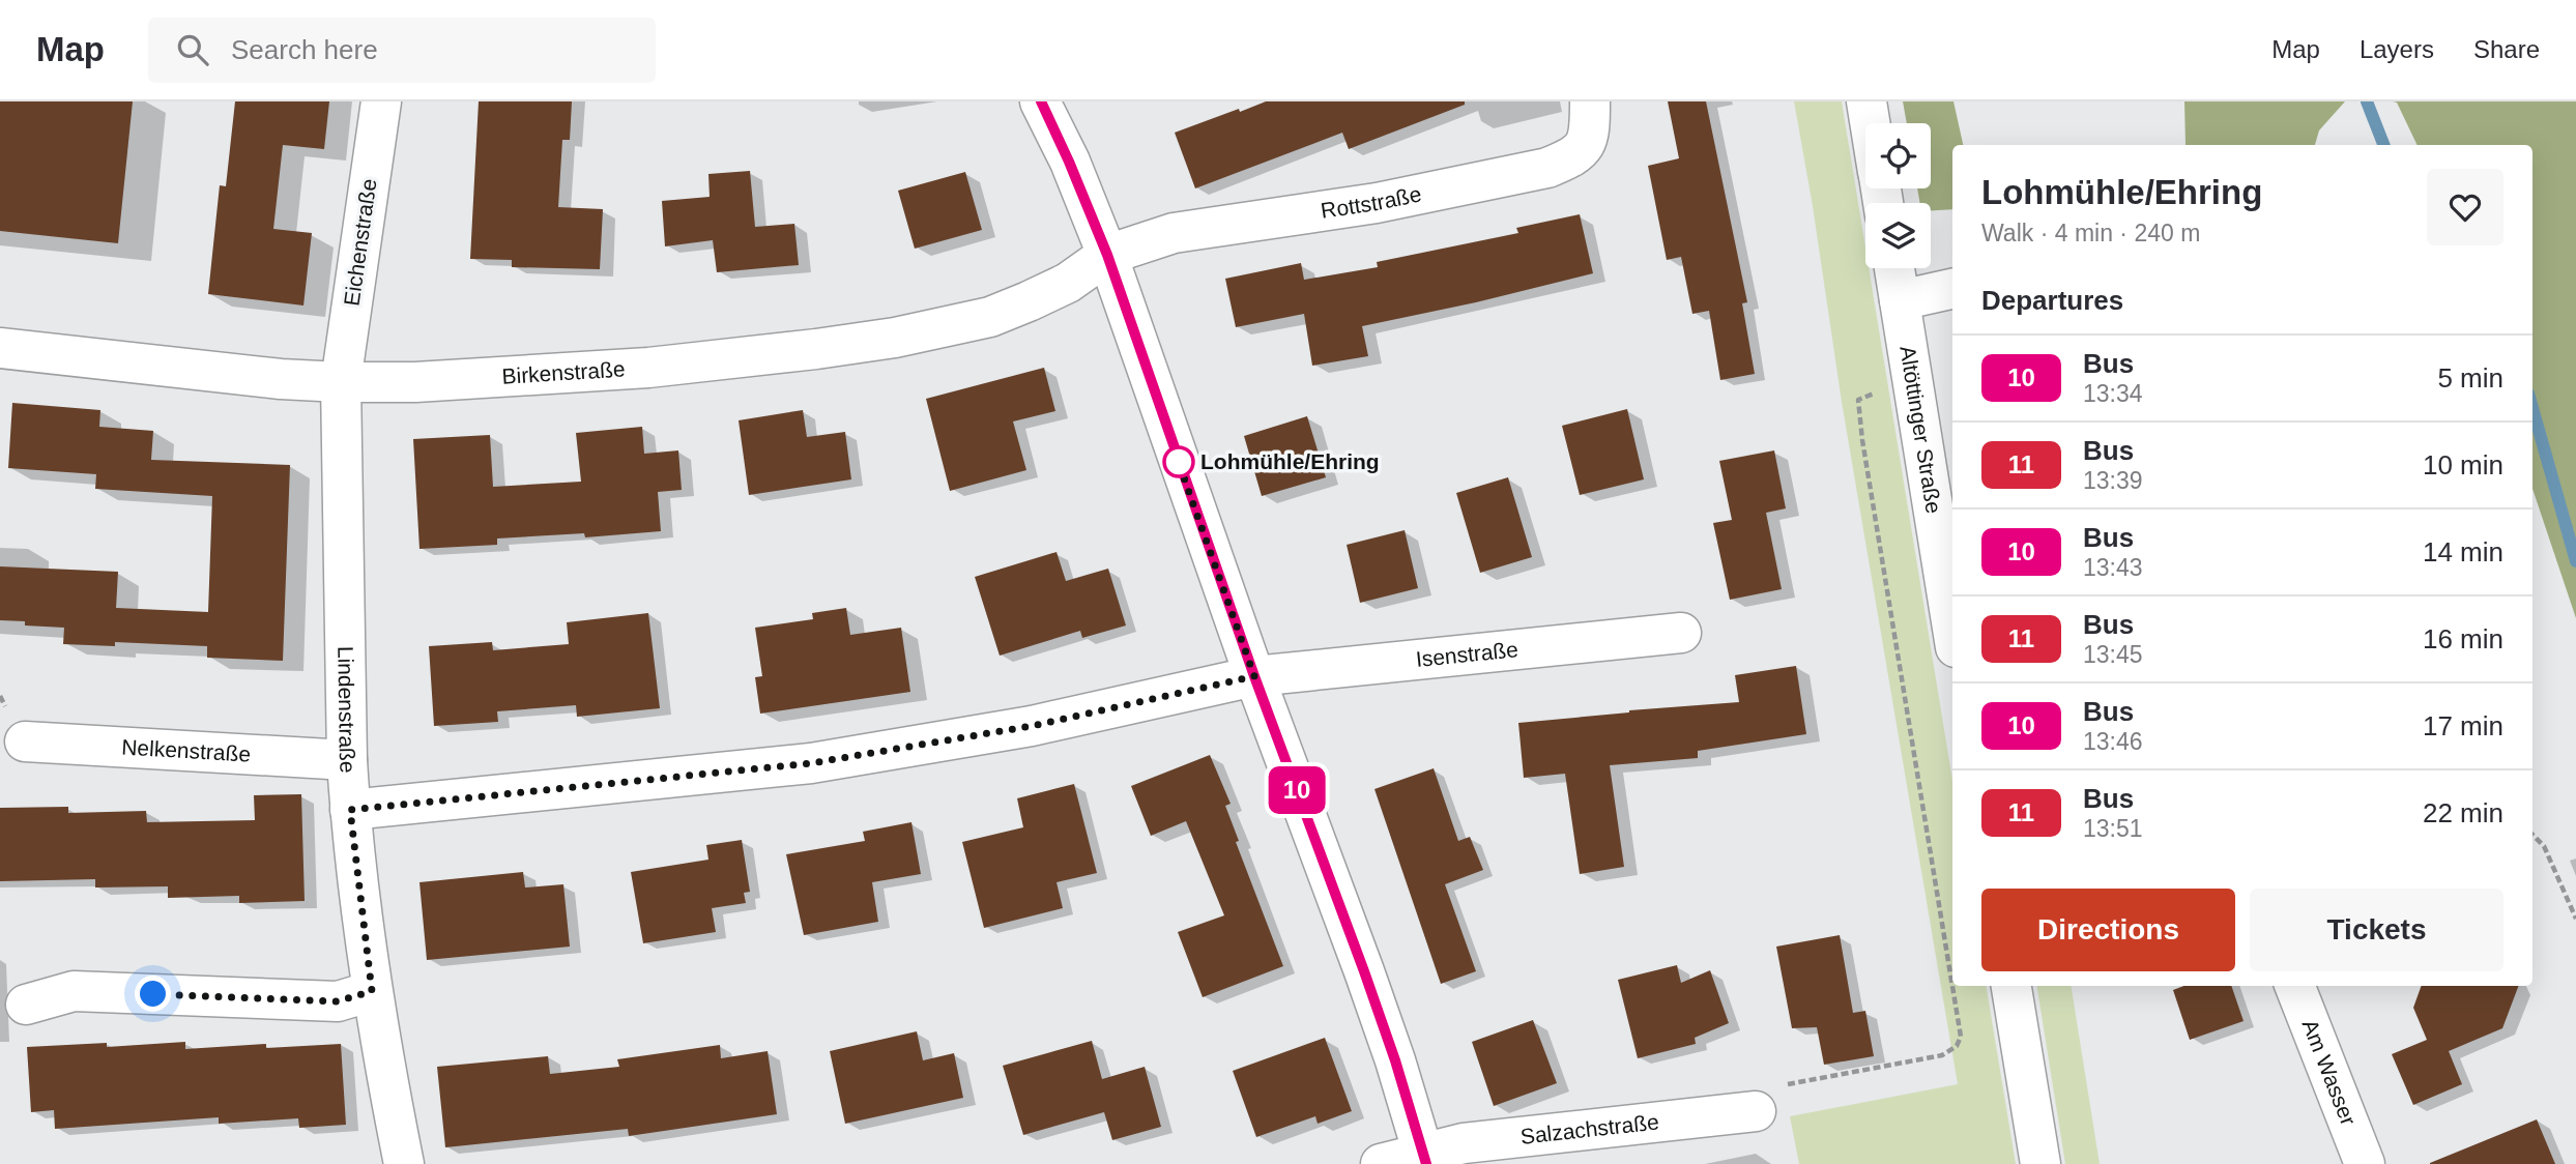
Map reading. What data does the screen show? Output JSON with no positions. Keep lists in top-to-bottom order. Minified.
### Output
{"streets":{"street":["Rottstraße","Eichenstraße","Birkenstraße","Altöttinger Straße","Isenstraße","Lindenstraße","Nelkenstraße","Am Wasser","Salzachstraße"]},"crossings":[["Rottstraße","Birkenstraße"],["Eichenstraße","Birkenstraße"],["Eichenstraße","Lindenstraße"],["Birkenstraße","Lindenstraße"],["Isenstraße","Lindenstraße"],["Lindenstraße","Nelkenstraße"]],"places":["Lohmühle/Ehring"],"lines":["bus line 10"],"page":{"header":"Map","search":"Search here","nav":["Map","Layers","Share"],"on_map":"10","heading":[["Lohmühle/Ehring","Walk · 4 min · 240 m"],"Departures"],"list":[{"mark":"10","name":"Bus","note":"13:34","value":"5 min"},{"mark":"11","name":"Bus","note":"13:39","value":"10 min"},{"mark":"10","name":"Bus","note":"13:43","value":"14 min"},{"mark":"11","name":"Bus","note":"13:45","value":"16 min"},{"mark":"10","name":"Bus","note":"13:46","value":"17 min"},{"mark":"11","name":"Bus","note":"13:51","value":"22 min"}],"buttons":["Directions","Tickets"]}}
